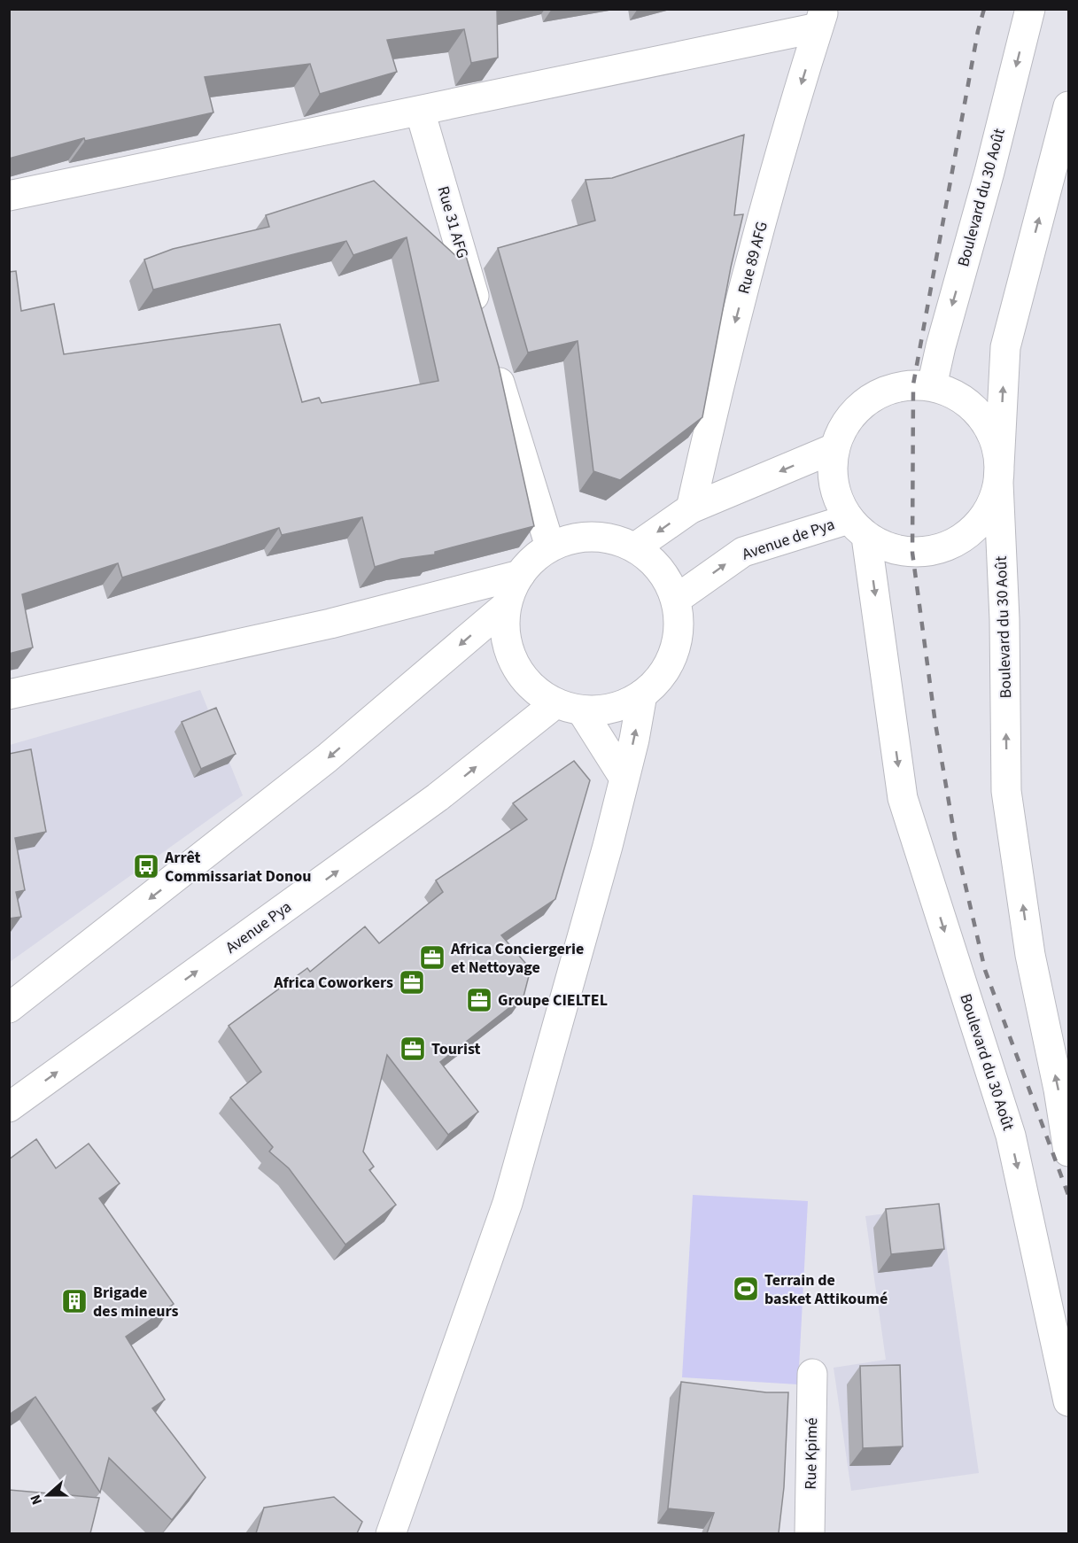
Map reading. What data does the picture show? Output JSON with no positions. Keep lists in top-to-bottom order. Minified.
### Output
{"streets":{"main road":["Boulevard du 30 Août","Rue 31 AFG","Rue 89 AFG","Avenue de Pya","Avenue Pya","Rue Kpimé"]},"crossings":[["Boulevard du 30 Août","Avenue de Pya"],["Avenue de Pya","Avenue Pya"]],"one_way":["Rue 89 AFG"],"places":{"bus stop":["Arrêt Commissariat Donou"],"office":["Africa Conciergerie et Nettoyage","Africa Coworkers","Groupe CIELTEL","Tourist"],"sports":["Terrain de basket Attikoumé"],"building":["Brigade des mineurs"]},"north":"left"}
